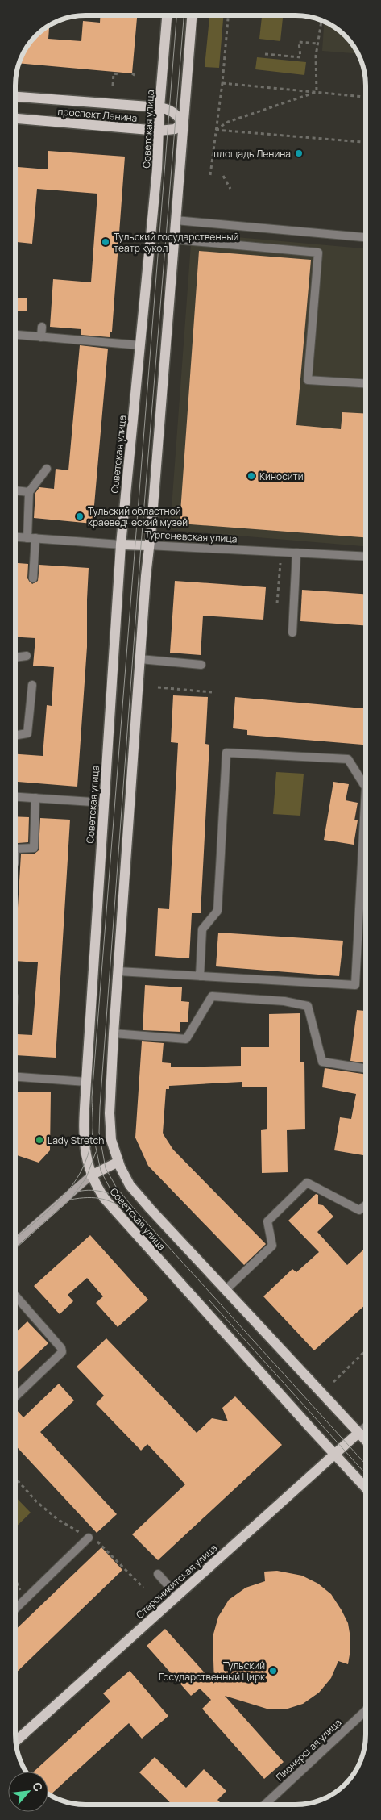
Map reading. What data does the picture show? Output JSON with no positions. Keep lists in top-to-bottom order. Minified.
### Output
{"streets":{"main road":["проспект Ленина","Советская улица","Тургеневская улица","Староникитская улица"],"street":["Пионерская улица"]},"crossings":[["проспект Ленина","Советская улица"],["Советская улица","Тургеневская улица"],["Советская улица","Староникитская улица"]],"places":["площадь Ленина","Тульский государственный театр кукол","Киносити","Тульский областной краеведческий музей","Lady Stretch","Тульский Государственный Цирк"],"north":"top right"}
